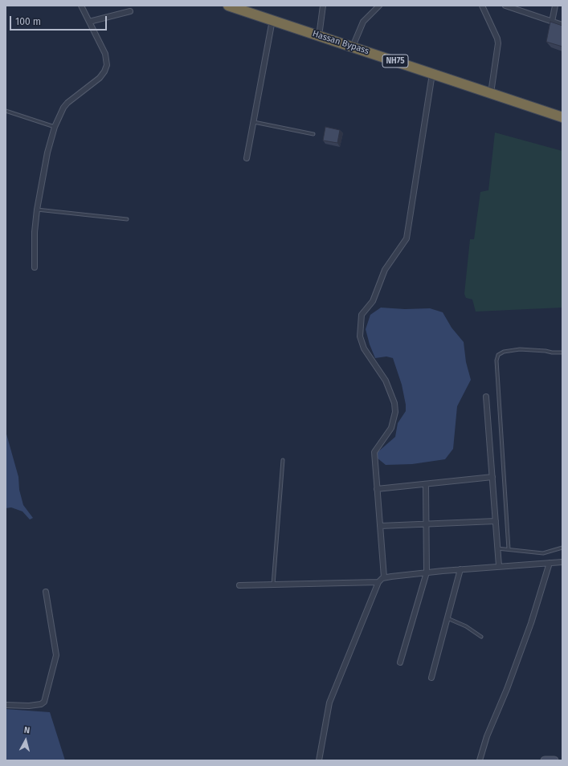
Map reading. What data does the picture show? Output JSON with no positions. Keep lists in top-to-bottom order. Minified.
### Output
{"streets":{"highway":["Hassan Bypass","NH75"]},"scale_bar":"100 m","north":"top"}
